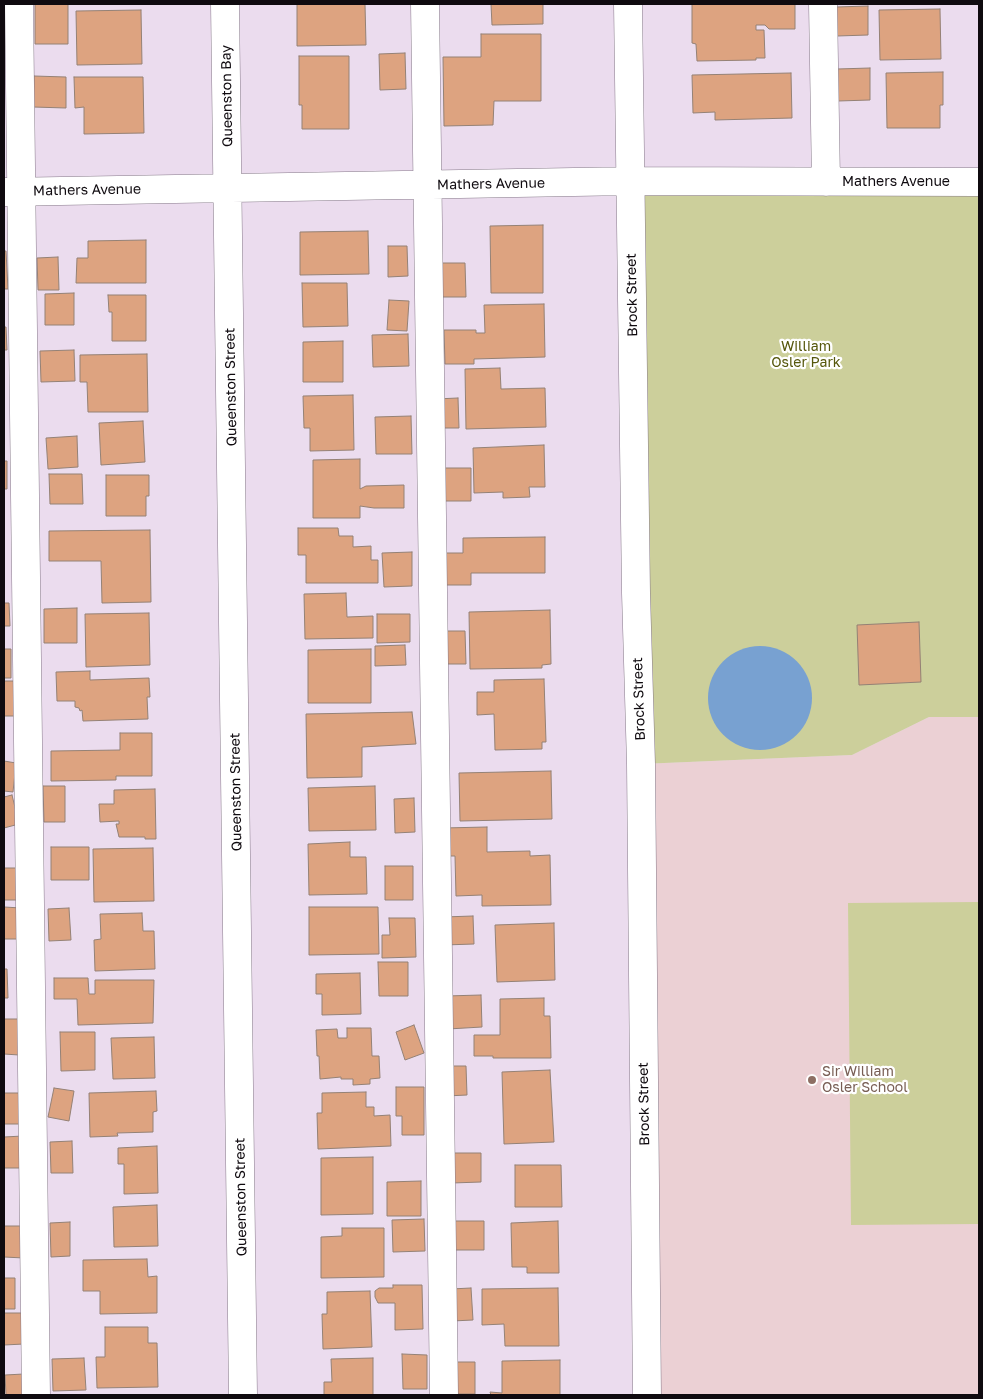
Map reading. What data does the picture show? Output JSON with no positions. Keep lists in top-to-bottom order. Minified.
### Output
{"streets":{"street":["Queenston Bay","Mathers Avenue","Brock Street","Queenston Street"]},"crossings":[["Queenston Bay","Mathers Avenue"],["Queenston Bay","Queenston Street"],["Mathers Avenue","Brock Street"],["Mathers Avenue","Queenston Street"]],"parks":["William Osler Park"],"places":["Sir William Osler School"]}
